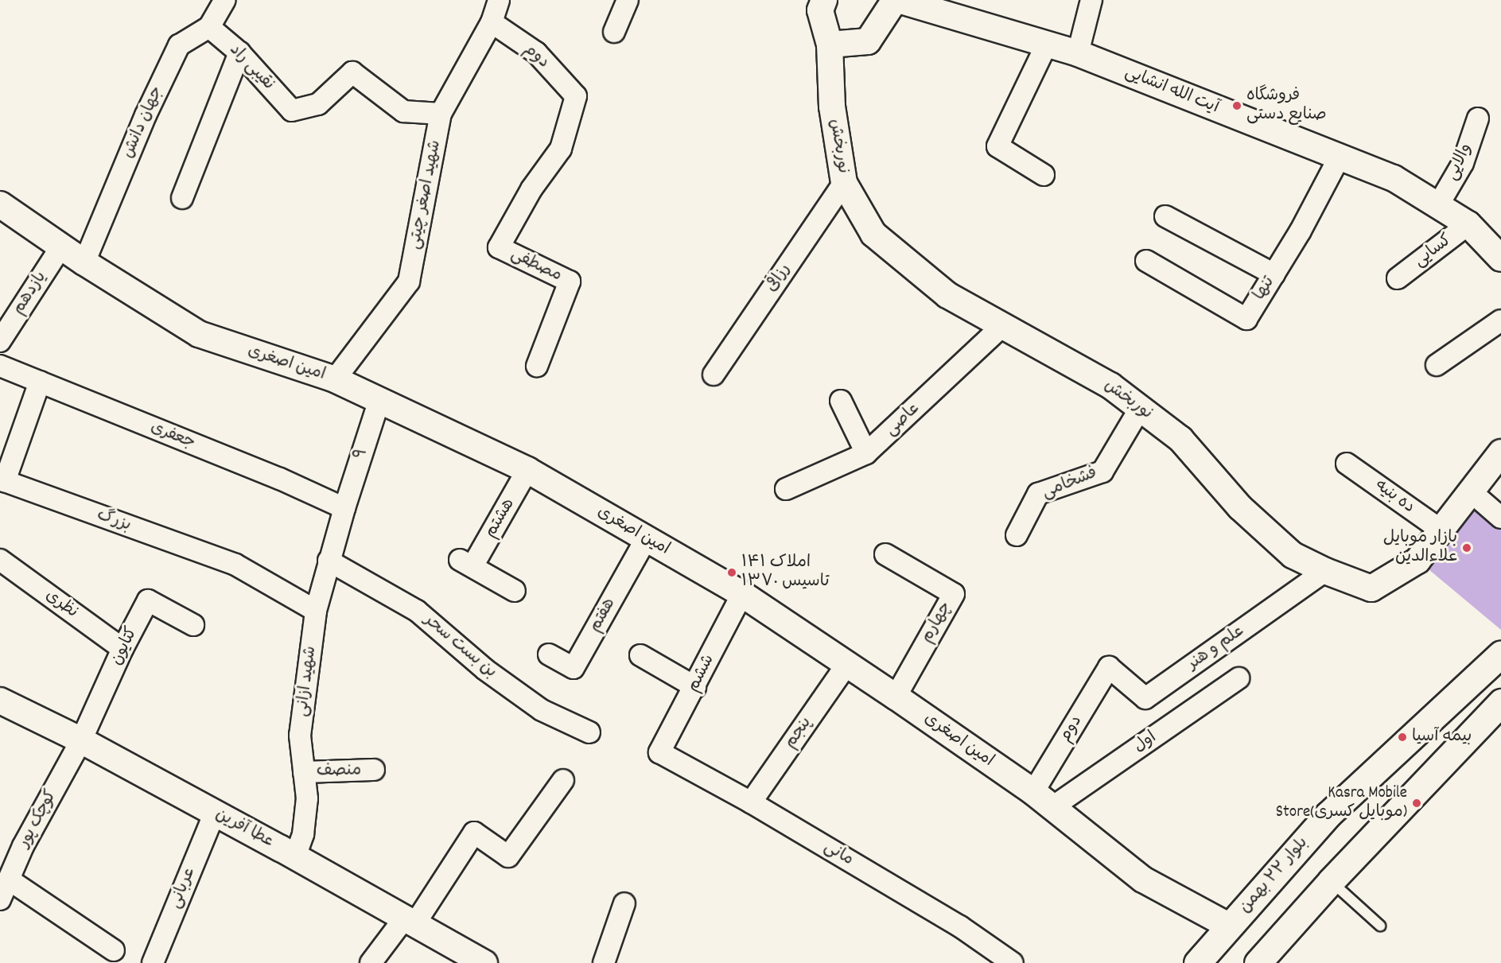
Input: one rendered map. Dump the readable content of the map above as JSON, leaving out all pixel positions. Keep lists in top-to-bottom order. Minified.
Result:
{"streets":{"main road":["بلوار ۲۲ بهمن"],"street":["دوم","نقیبی راد","آیت الله انشایی","جهان دانش","نوربخش","والایی","شهید اصغر چیتی","کسایی","مصطفی","رزاقی","تنها","یازدهم","امین اصغری","عاصی","جعفری","۹","فشخامی","ده بنیه","هشتم","بزرگ","نظری","هفتم","چهارم","کتایون","بن بست سحر","علم و هنر","ششم","شهید ازانی","پنجم","اول","منصف","کوچک پور","عطا آفرین","مانی","عربانی"]},"crossings":[["دوم","شهید اصغر چیتی"],["دوم","مصطفی"],["دوم","امین اصغری"],["دوم","علم و هنر"],["نقیبی راد","جهان دانش"],["نقیبی راد","شهید اصغر چیتی"],["آیت الله انشایی","والایی"],["آیت الله انشایی","کسایی"],["آیت الله انشایی","تنها"],["جهان دانش","امین اصغری"],["نوربخش","رزاقی"],["نوربخش","عاصی"],["نوربخش","فشخامی"],["نوربخش","ده بنیه"],["نوربخش","علم و هنر"],["شهید اصغر چیتی","امین اصغری"],["یازدهم","امین اصغری"],["امین اصغری","۹"],["امین اصغری","هشتم"],["امین اصغری","هفتم"],["امین اصغری","چهارم"],["امین اصغری","ششم"],["امین اصغری","پنجم"],["امین اصغری","اول"],["امین اصغری","بلوار ۲۲ بهمن"],["جعفری","۹"],["جعفری","بزرگ"],["جعفری","شهید ازانی"],["۹","شهید ازانی"],["بزرگ","شهید ازانی"],["نظری","کتایون"],["کتایون","کوچک پور"],["کتایون","عطا آفرین"],["بن بست سحر","شهید ازانی"],["ششم","مانی"],["شهید ازانی","منصف"],["شهید ازانی","عطا آفرین"],["پنجم","مانی"],["کوچک پور","عطا آفرین"],["عطا آفرین","عربانی"]],"places":["فروشگاه صنایع دستی","بازار موبایل علاءالدین","املاک ۱۴۱ تاسیس ۱۳۷۰","بیمه آسیا","Kasra Mobile Store(موبایل کسری)"]}
